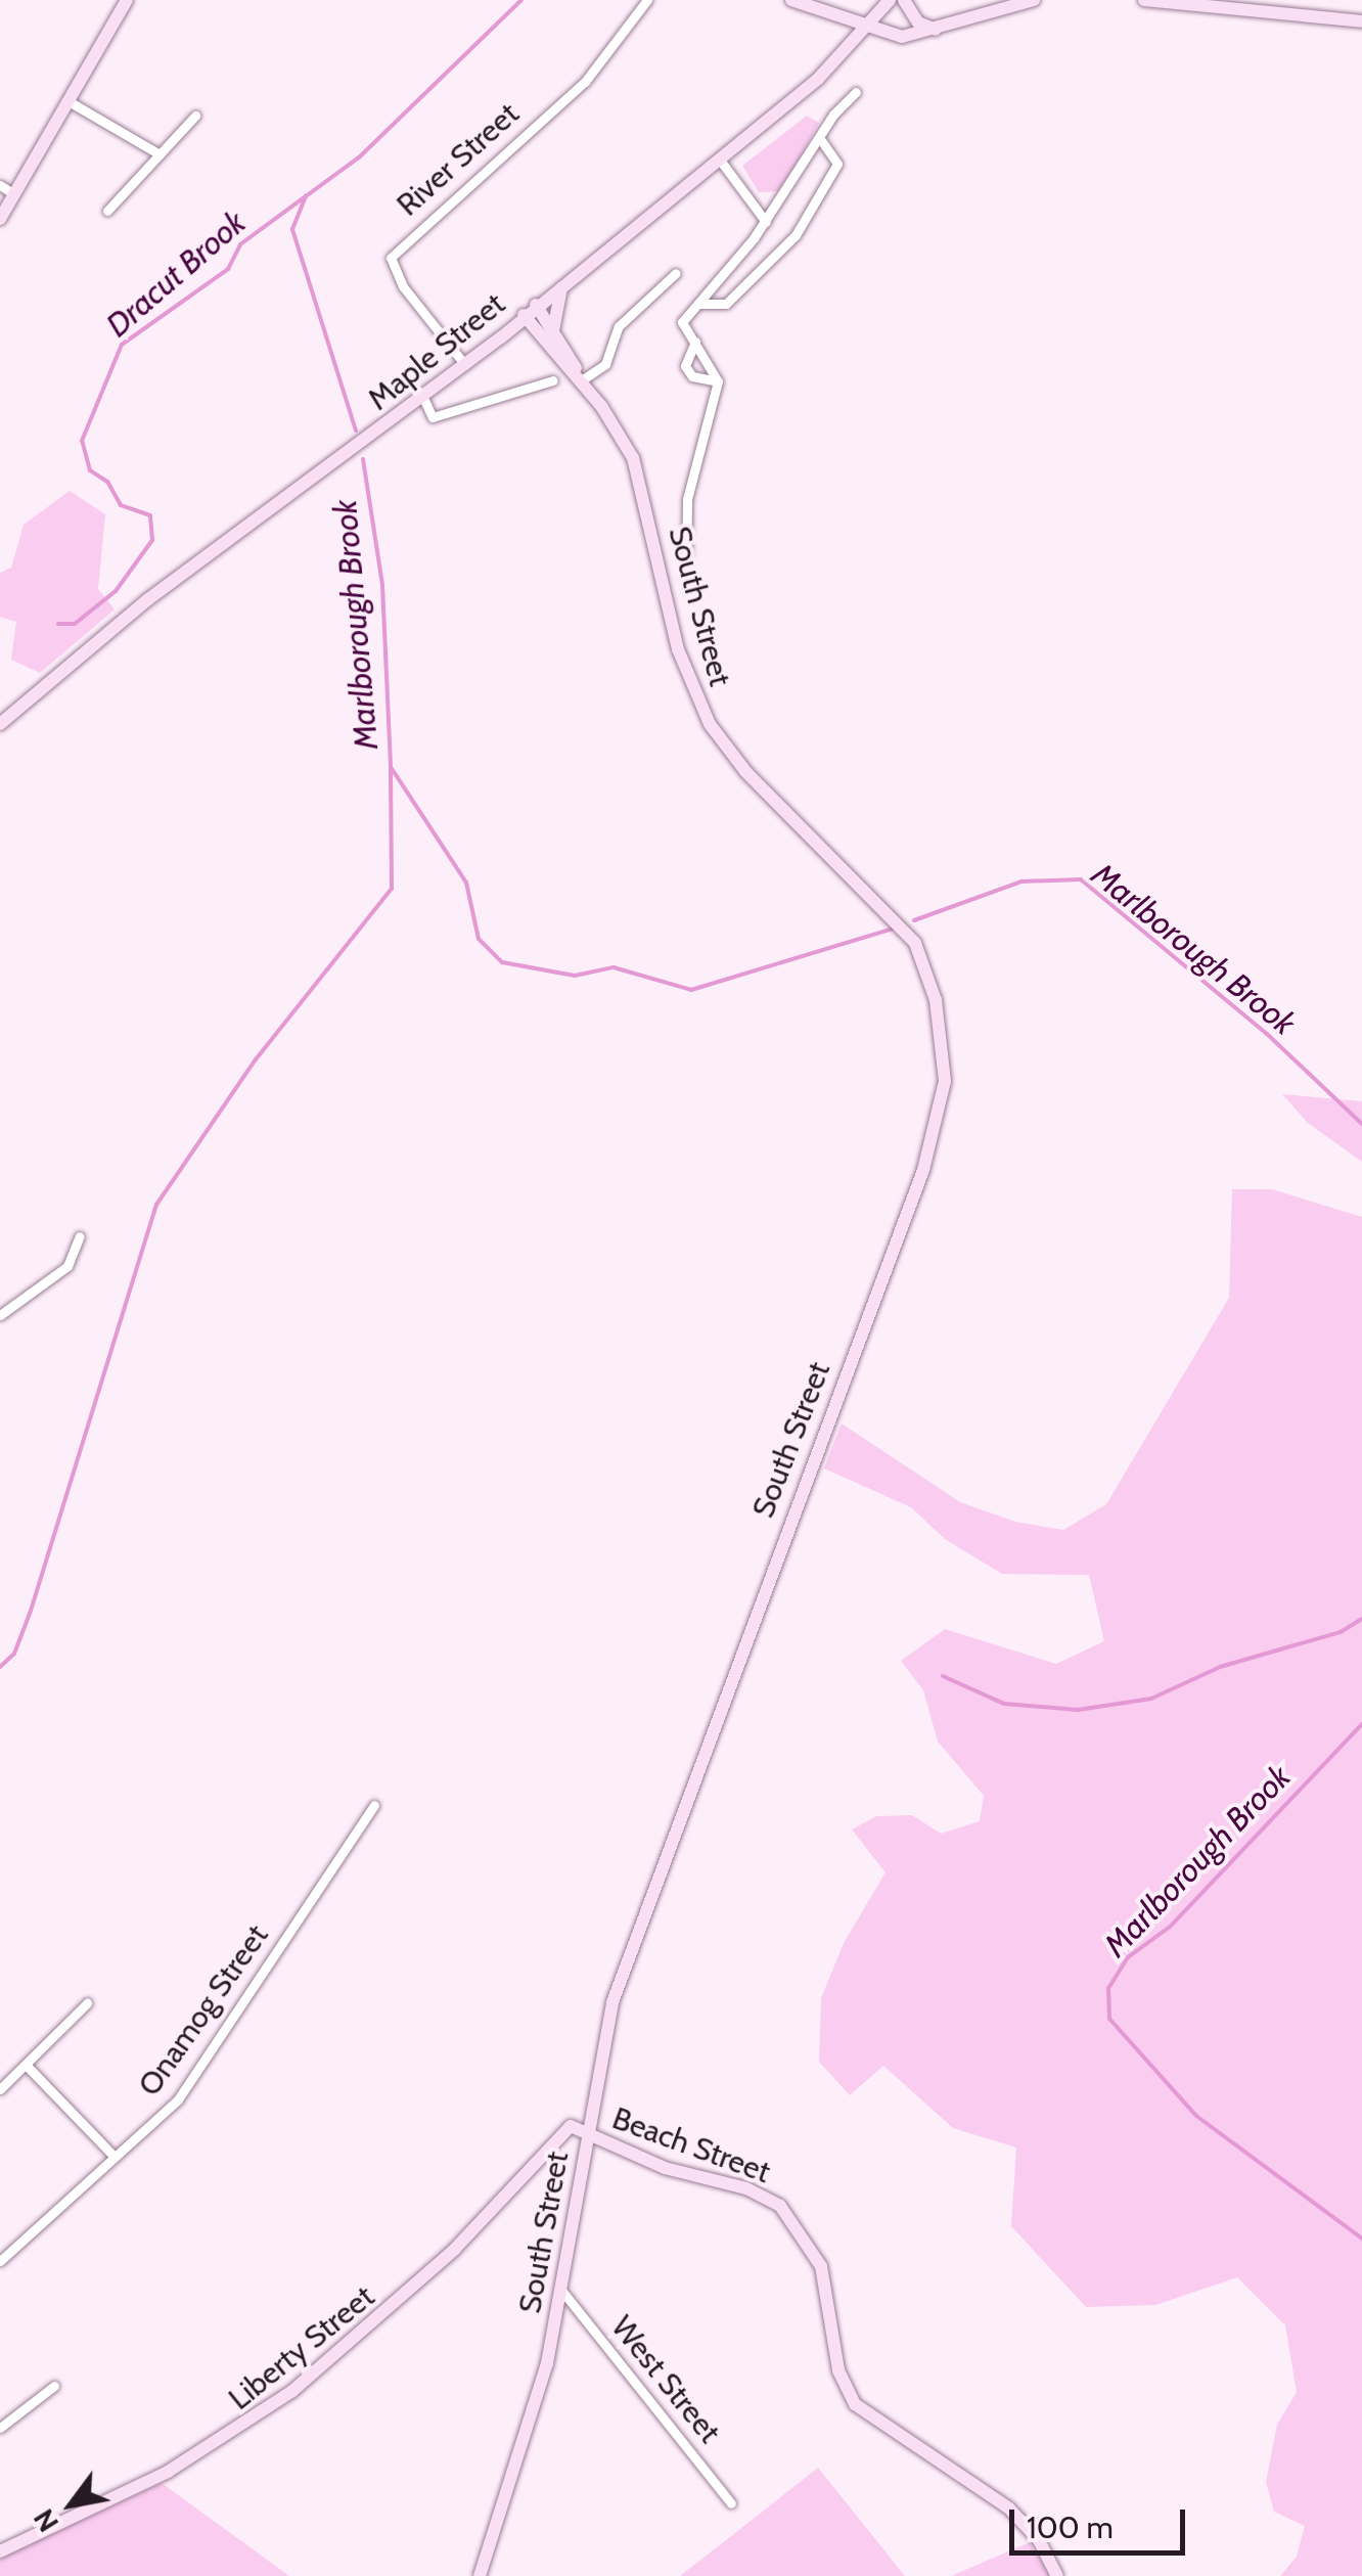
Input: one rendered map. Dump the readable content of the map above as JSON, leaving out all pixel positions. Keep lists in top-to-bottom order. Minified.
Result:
{"streets":{"main road":["Maple Street","South Street","Beach Street","Liberty Street"],"street":["River Street","Onamog Street","West Street"]},"crossings":[["River Street","Maple Street"],["Maple Street","South Street"],["South Street","Beach Street"],["South Street","Liberty Street"],["South Street","West Street"],["Beach Street","Liberty Street"]],"water":["Dracut Brook","Marlborough Brook"],"scale_bar":"100 m","north":"bottom left"}
